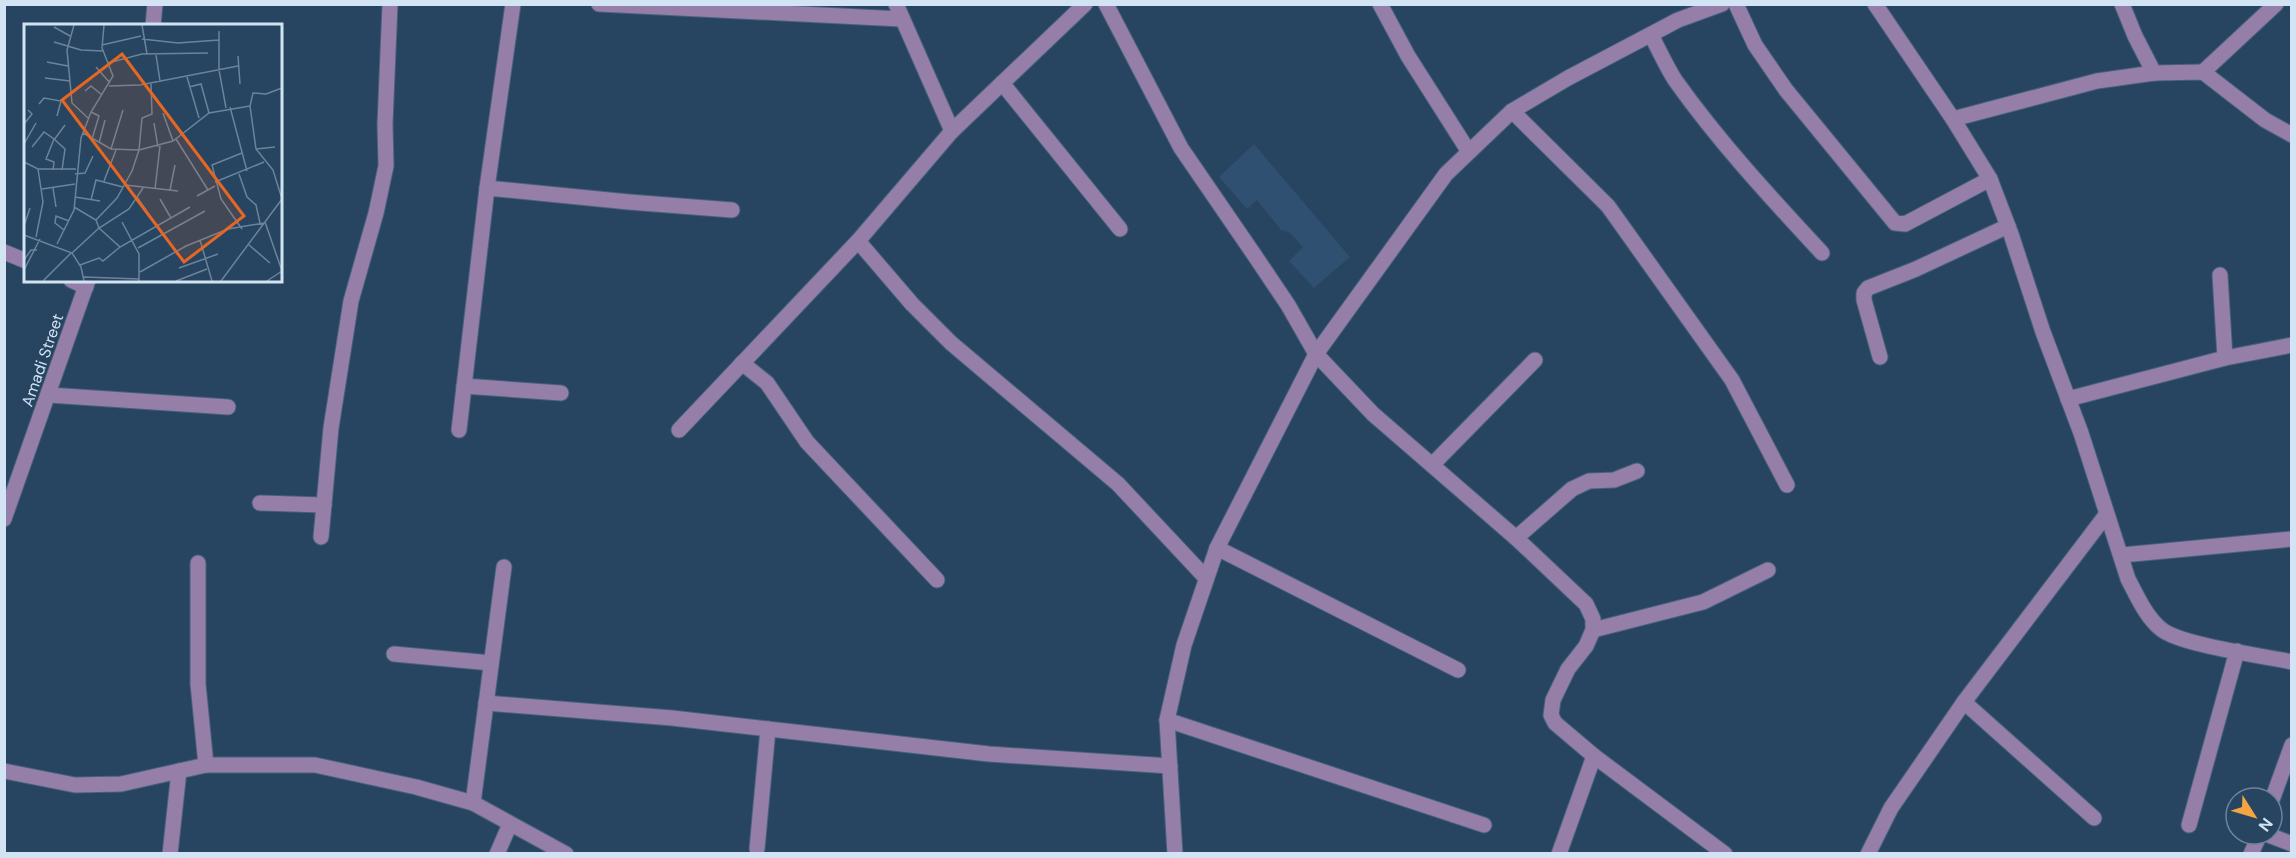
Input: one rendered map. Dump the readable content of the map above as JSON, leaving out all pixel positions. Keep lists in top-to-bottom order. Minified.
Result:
{"streets":{"street":["Amadi Street"]},"north":"bottom right"}
